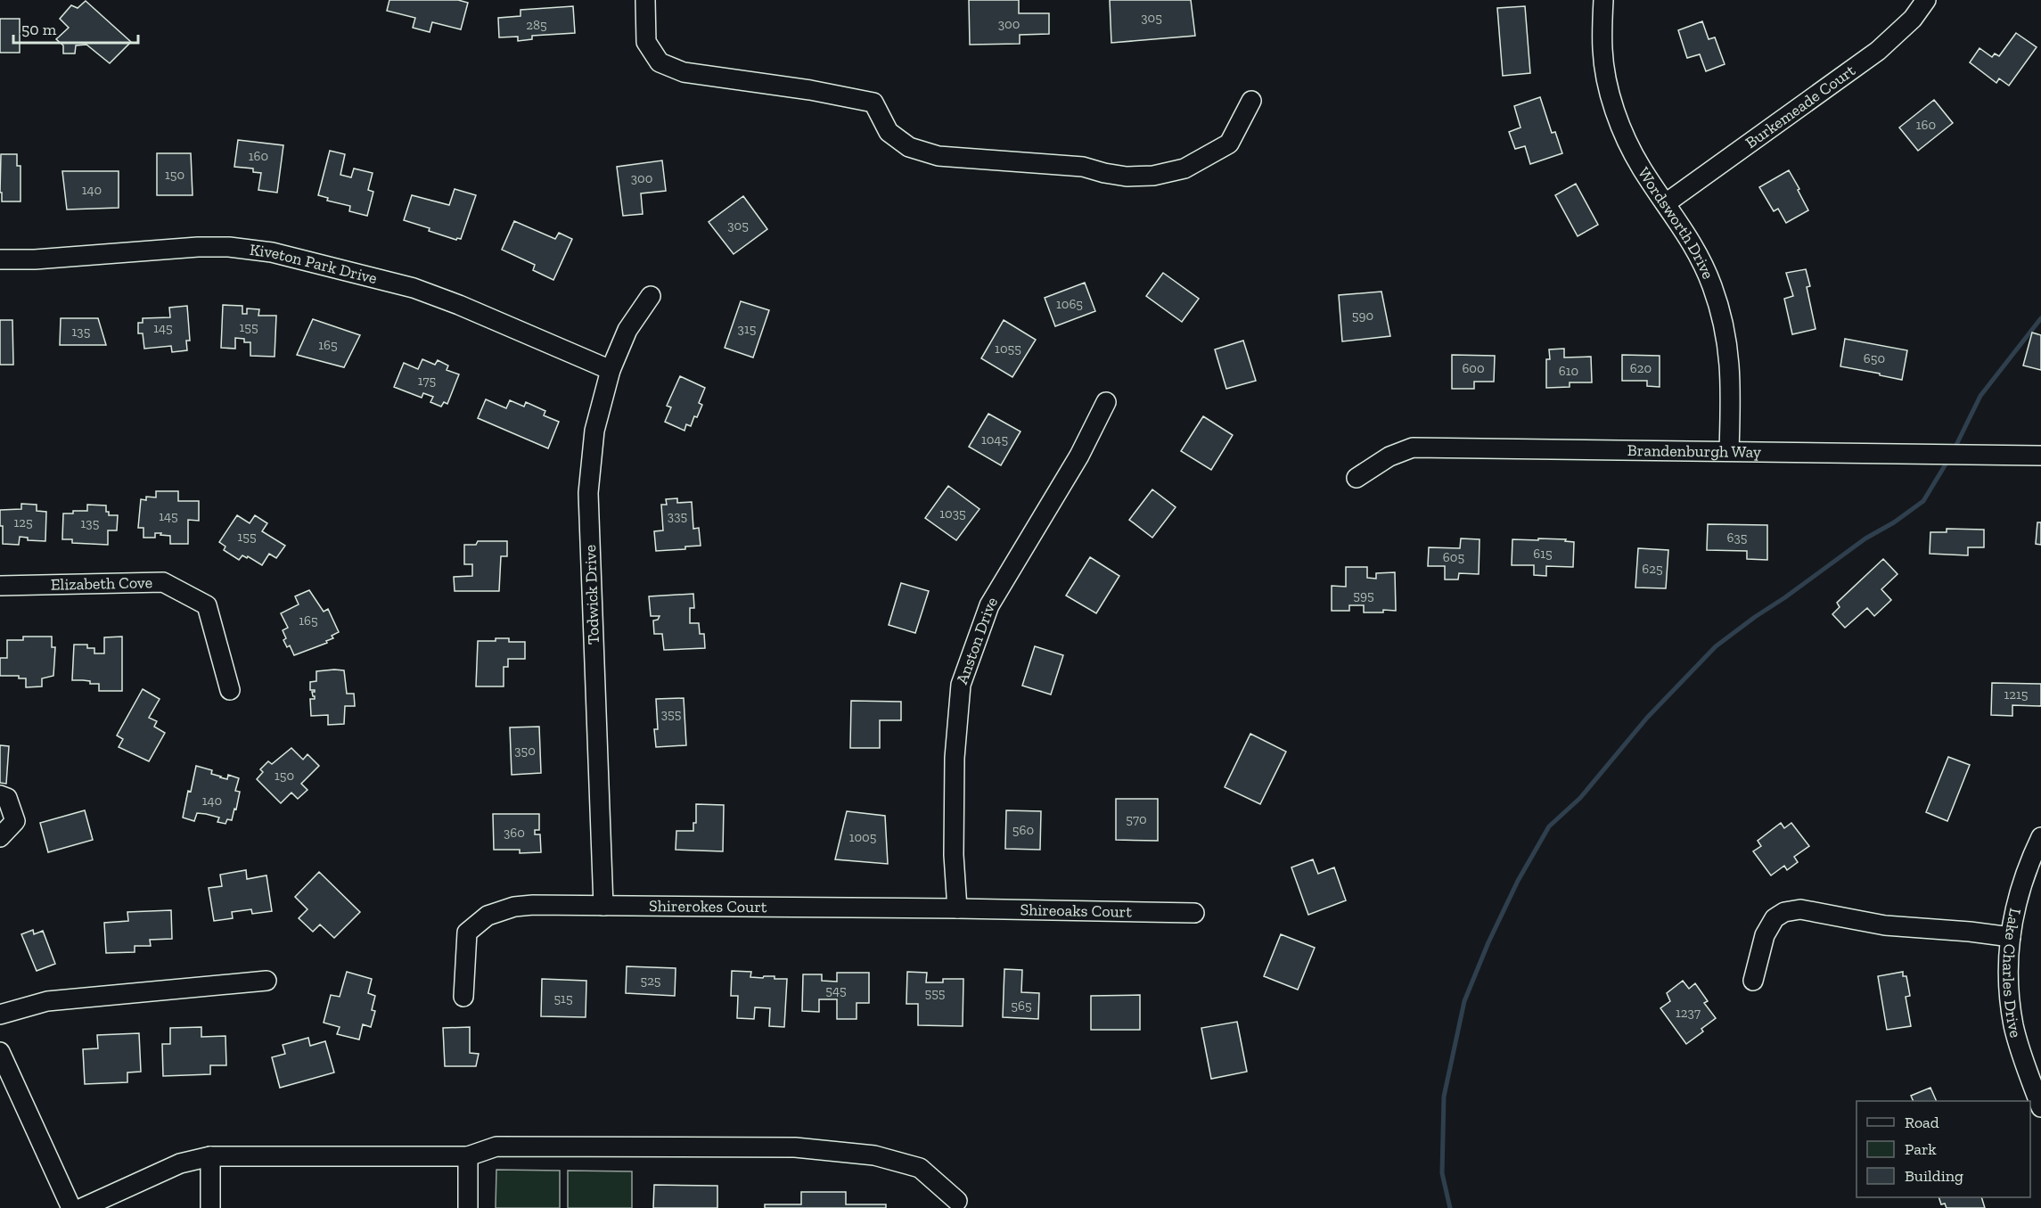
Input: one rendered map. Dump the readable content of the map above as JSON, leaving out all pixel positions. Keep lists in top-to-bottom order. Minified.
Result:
{"streets":{"street":["Burkemeade Court","Wordsworth Drive","Kiveton Park Drive","Brandenburgh Way","Elizabeth Cove","Todwick Drive","Anston Drive","Shirerokes Court","Shireoaks Court","Lake Charles Drive"]},"crossings":[["Burkemeade Court","Wordsworth Drive"],["Wordsworth Drive","Brandenburgh Way"],["Kiveton Park Drive","Todwick Drive"],["Todwick Drive","Shirerokes Court"],["Anston Drive","Shirerokes Court"],["Anston Drive","Shireoaks Court"],["Shirerokes Court","Shireoaks Court"]],"house_numbers":["305","300","285","160","160","150","300","140","305","1065","590","155","145","315","135","165","1055","650","600","620","610","175","1045","1035","145","335","125","135","155","635","615","605","625","595","165","1215","355","350","150","140","570","560","360","1005","525","545","555","515","565","1237"],"legend":["Road","Park","Building"],"scale_bar":"50 m"}
